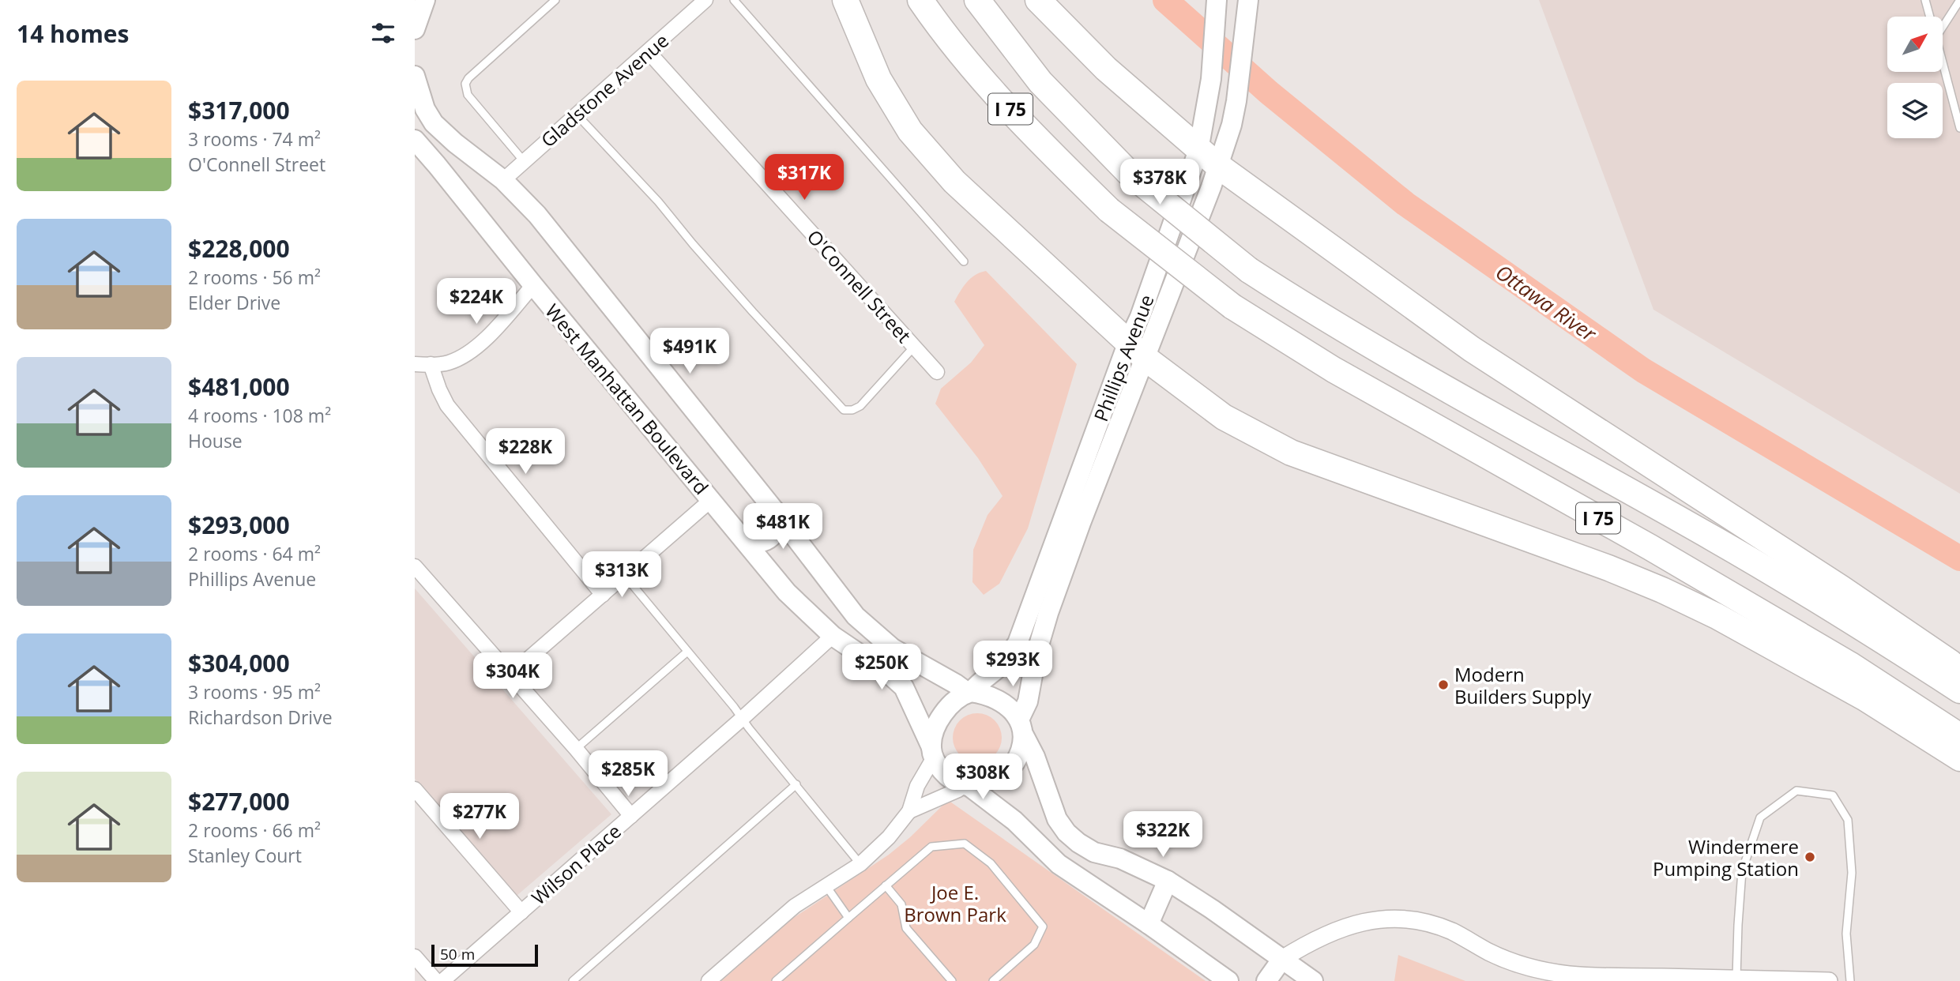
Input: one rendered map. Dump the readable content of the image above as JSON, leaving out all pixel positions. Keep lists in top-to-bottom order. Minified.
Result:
{"streets":{"highway":["I 75"],"main road":["Phillips Avenue","West Manhattan Boulevard"],"street":["Gladstone Avenue","O'Connell Street","Wilson Place"]},"crossings":[["Gladstone Avenue","O'Connell Street"],["Phillips Avenue","West Manhattan Boulevard"],["West Manhattan Boulevard","Wilson Place"]],"water":["Ottawa River"],"parks":["Joe E. Brown Park"],"places":["Modern Builders Supply","Windermere Pumping Station"],"scale_bar":"50 m","north":"top right","page":{"heading":"14 homes","list":[{"name":"$317,000","note":"3 rooms · 74 m² · O'Connell Street"},{"name":"$228,000","note":"2 rooms · 56 m² · Elder Drive"},{"name":"$481,000","note":"4 rooms · 108 m² · House"},{"name":"$293,000","note":"2 rooms · 64 m² · Phillips Avenue"},{"name":"$304,000","note":"3 rooms · 95 m² · Richardson Drive"},{"name":"$277,000","note":"2 rooms · 66 m² · Stanley Court"}],"price":["$317K","$378K","$224K","$491K","$228K","$481K","$313K","$293K","$250K","$304K","$285K","$308K","$277K","$322K"],"scale":"50 m"}}
